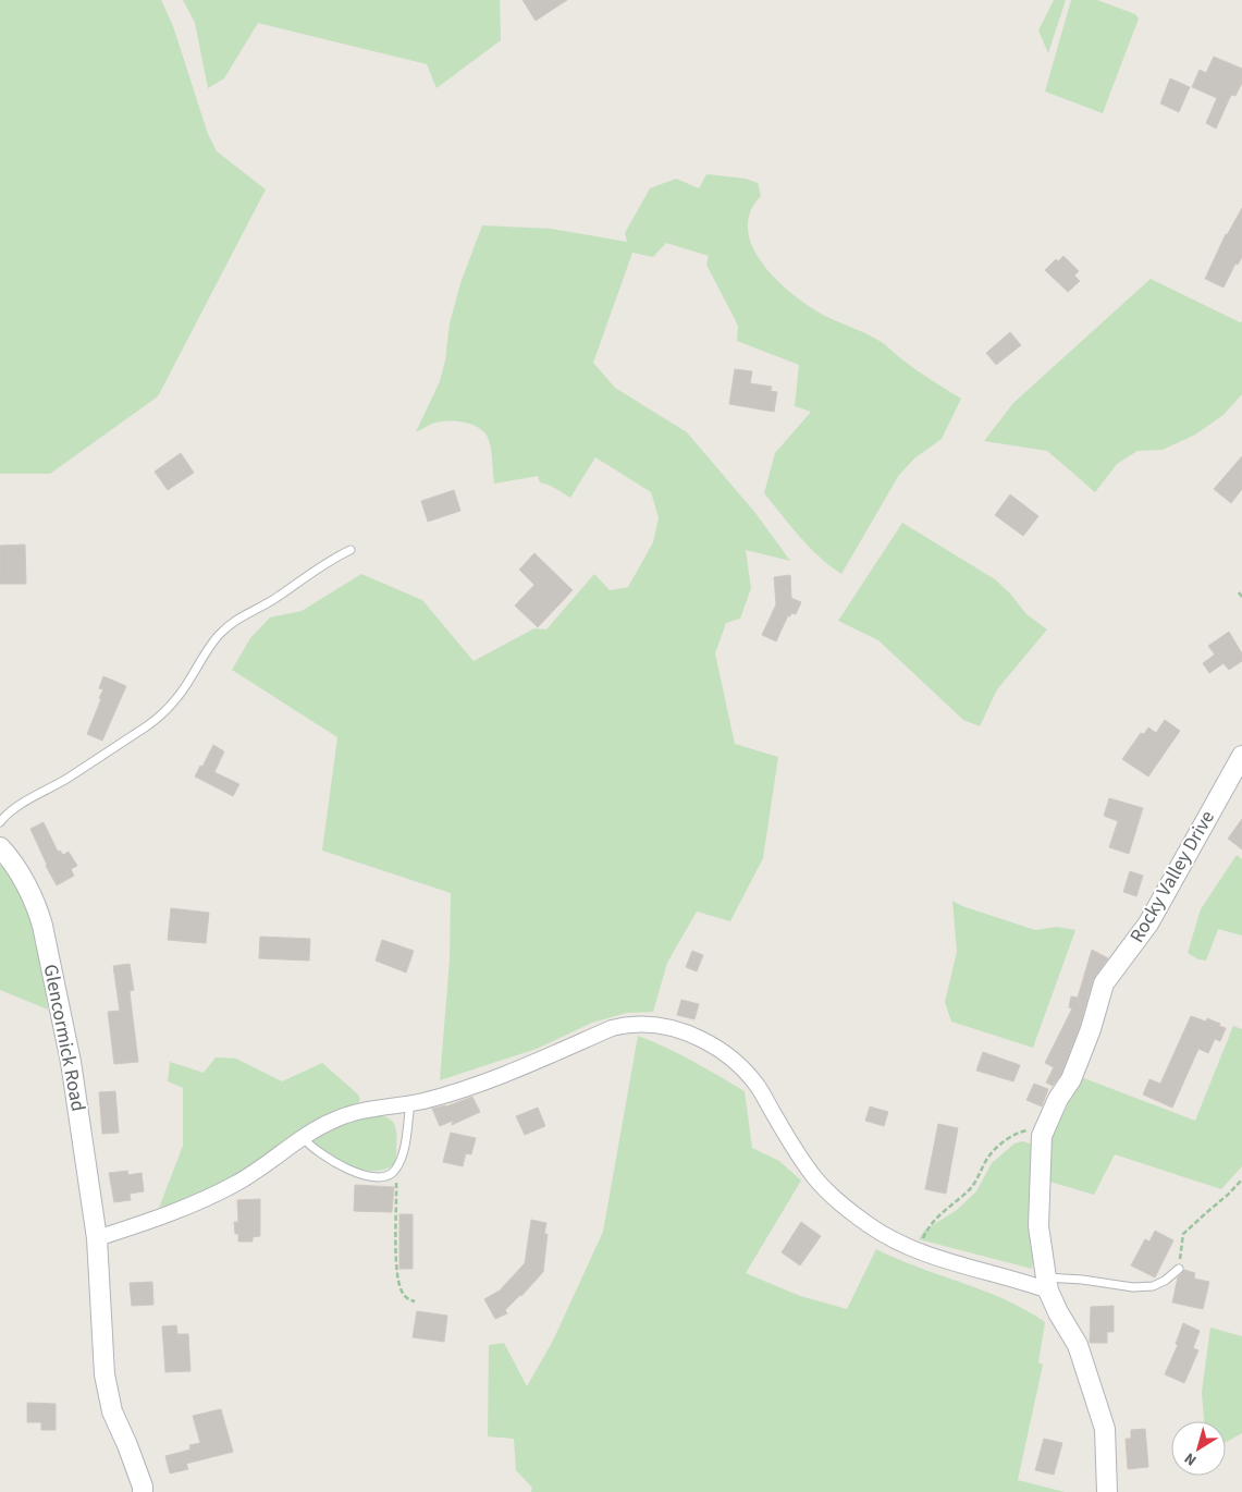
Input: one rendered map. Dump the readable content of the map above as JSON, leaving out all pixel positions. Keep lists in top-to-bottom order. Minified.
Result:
{"streets":{"street":["Rocky Valley Drive","Glencormick Road"]},"north":"bottom left"}
